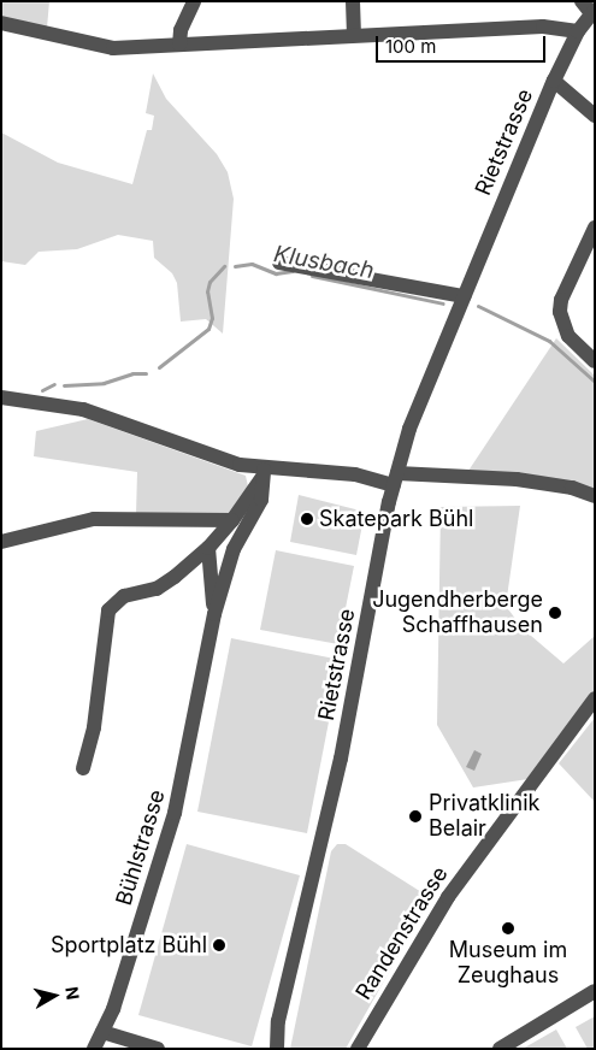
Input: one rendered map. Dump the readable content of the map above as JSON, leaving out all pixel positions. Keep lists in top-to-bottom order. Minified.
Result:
{"streets":{"street":["Rietstrasse","Bühlstrasse","Randenstrasse"]},"water":["Klusbach"],"places":["Skatepark Bühl","Jugendherberge Schaffhausen","Privatklinik Belair","Museum im Zeughaus","Sportplatz Bühl"],"scale_bar":"100 m","north":"right"}
